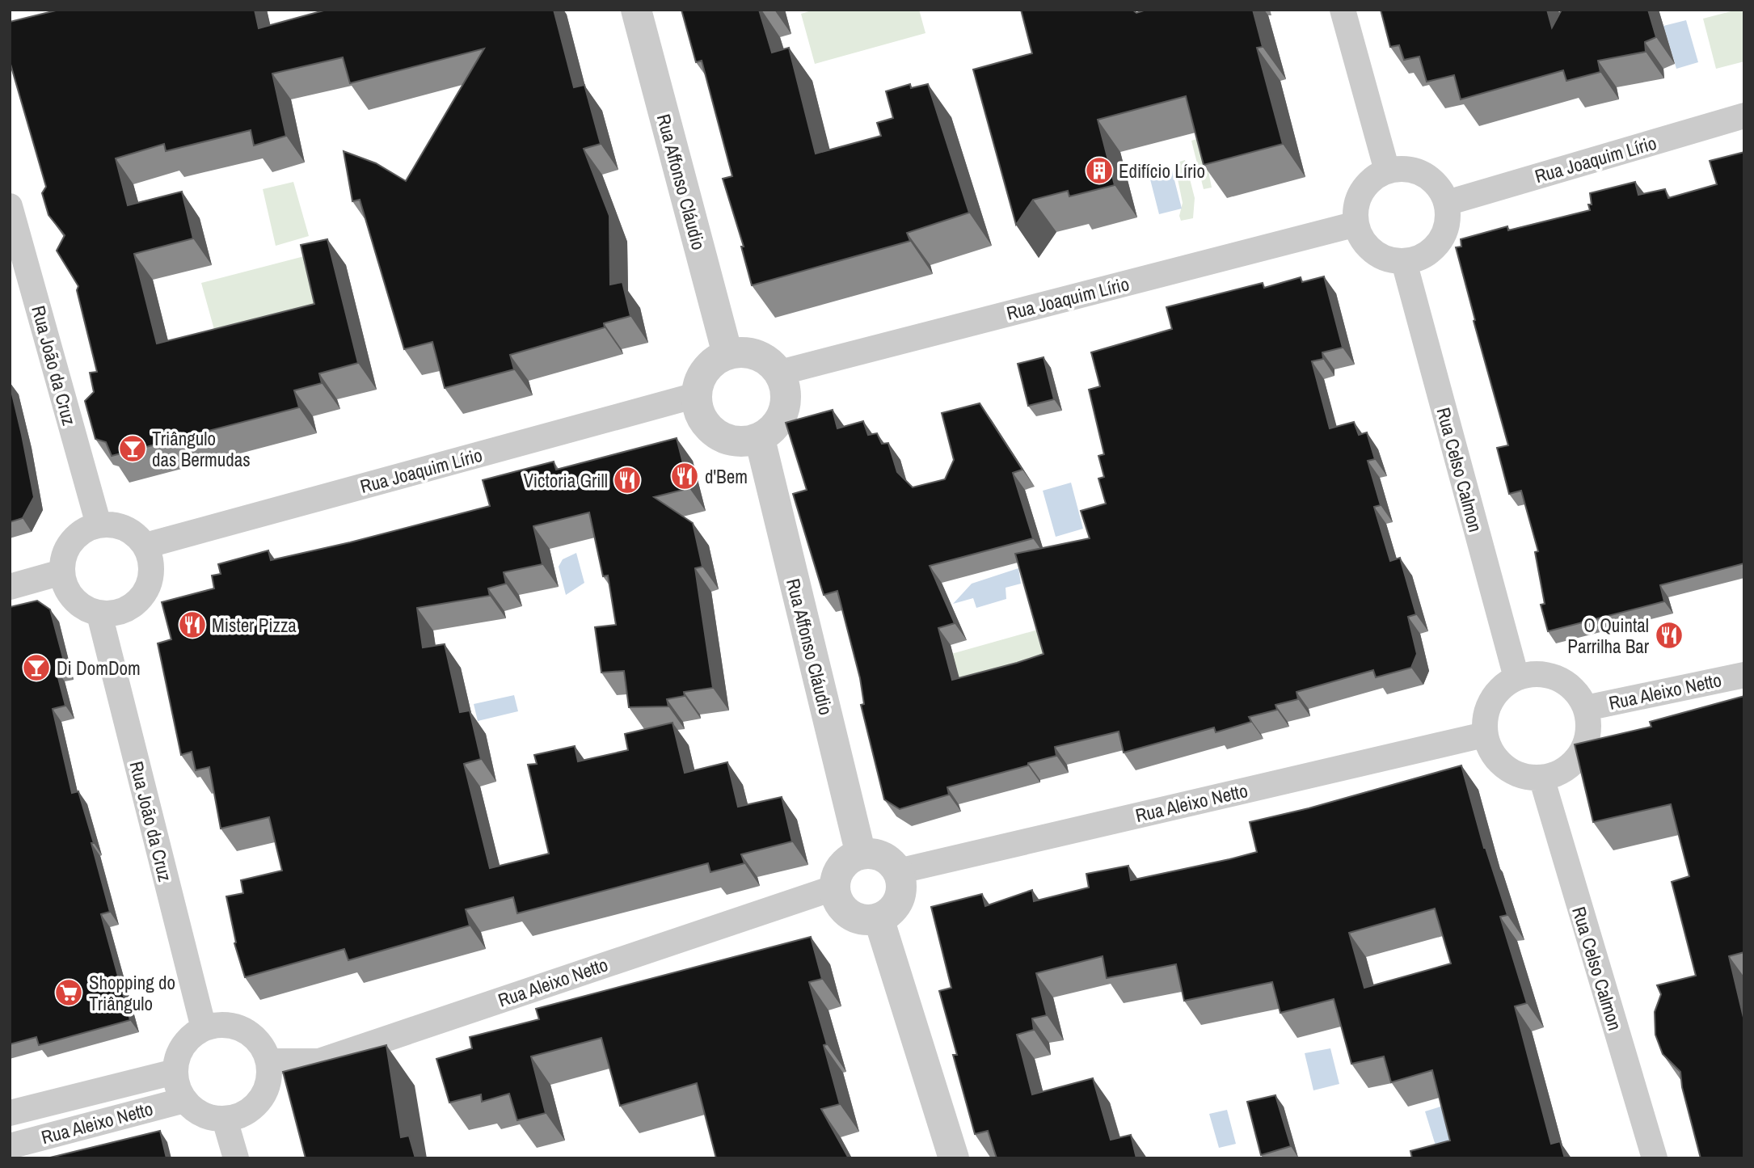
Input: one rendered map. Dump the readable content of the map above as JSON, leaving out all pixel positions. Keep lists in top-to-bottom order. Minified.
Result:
{"streets":{"street":["Rua Joaquim Lírio","Rua Affonso Cláudio","Rua João da Cruz","Rua Celso Calmon","Rua Aleixo Netto"]},"crossings":[["Rua Joaquim Lírio","Rua Affonso Cláudio"],["Rua Joaquim Lírio","Rua João da Cruz"],["Rua Joaquim Lírio","Rua Celso Calmon"],["Rua Affonso Cláudio","Rua Aleixo Netto"],["Rua João da Cruz","Rua Aleixo Netto"],["Rua Celso Calmon","Rua Aleixo Netto"]],"places":{"building":["Edifício Lírio"],"bar":["Triângulo das Bermudas","Di DomDom"],"restaurant":["d'Bem","Victoria Grill","Mister Pizza","O Quintal Parrilha Bar"],"supermarket":["Shopping do Triângulo"]}}
